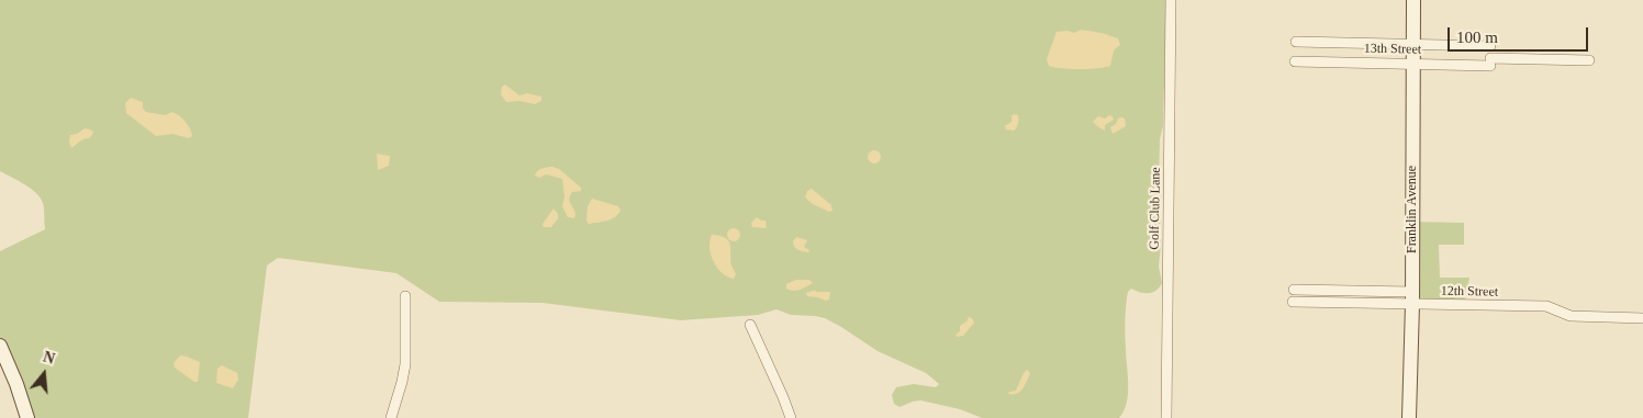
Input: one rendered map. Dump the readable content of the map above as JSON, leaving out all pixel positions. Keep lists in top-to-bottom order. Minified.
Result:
{"streets":{"main road":["Franklin Avenue"],"street":["13th Street","Golf Club Lane","12th Street"]},"crossings":[["13th Street","Franklin Avenue"],["Franklin Avenue","12th Street"]],"scale_bar":"100 m","north":"top"}
